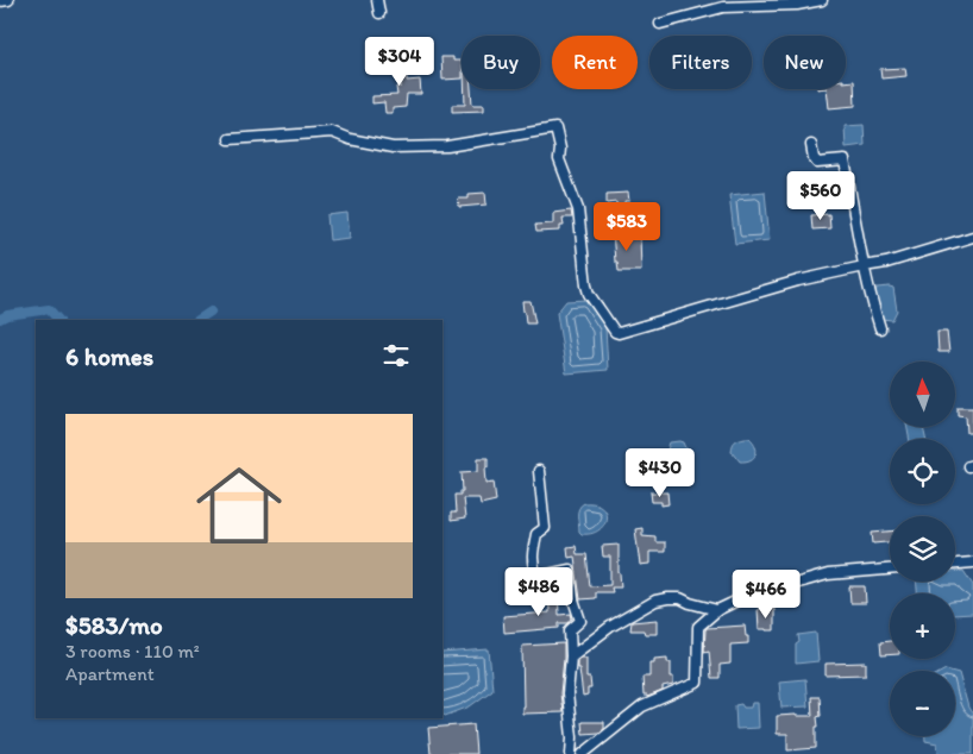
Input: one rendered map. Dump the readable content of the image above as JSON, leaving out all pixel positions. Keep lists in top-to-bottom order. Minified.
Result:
{"north":"top","page":{"chip":["Buy","Rent","Filters","New"],"price":["$304","$560","$583","$430","$486","$466"],"heading":"6 homes","map_buttons":["+","−"],"list":[{"name":"$583/mo","note":"3 rooms · 110 m² · Apartment"}]}}
